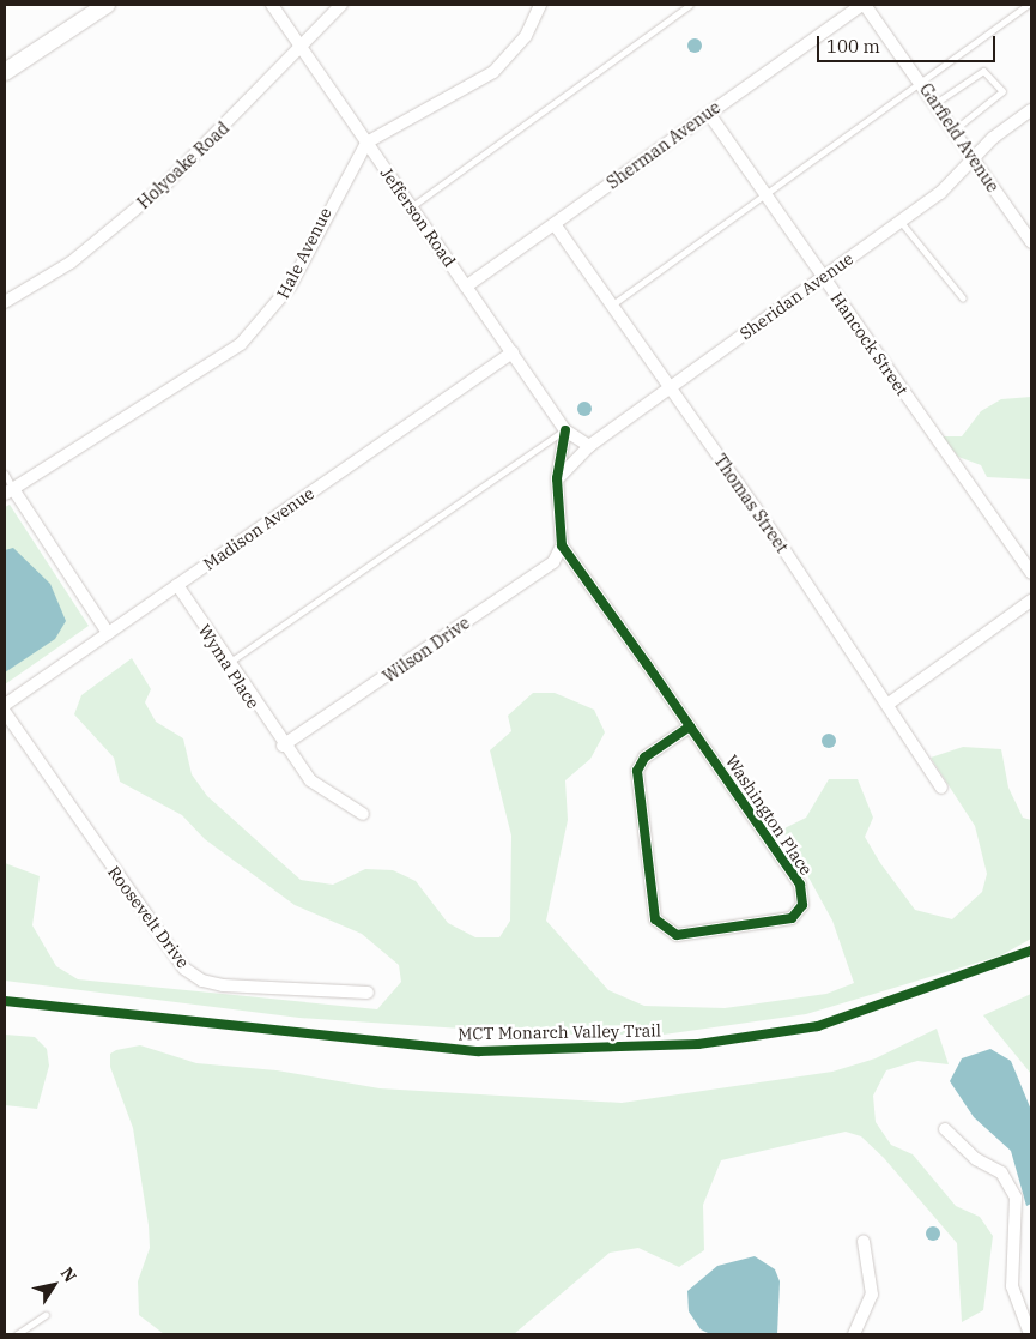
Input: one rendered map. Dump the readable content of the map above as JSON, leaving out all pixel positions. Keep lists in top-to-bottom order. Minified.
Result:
{"streets":{"street":["Garfield Avenue","Sherman Avenue","Holyoake Road","Jefferson Road","Hale Avenue","Sheridan Avenue","Hancock Street","Thomas Street","Madison Avenue","Wilson Drive","Wyma Place","Washington Place","Roosevelt Drive"],"cycle path":["MCT Monarch Valley Trail"]},"crossings":[["Garfield Avenue","Sherman Avenue"],["Garfield Avenue","Sheridan Avenue"],["Sherman Avenue","Jefferson Road"],["Sherman Avenue","Hancock Street"],["Sherman Avenue","Thomas Street"],["Holyoake Road","Jefferson Road"],["Jefferson Road","Hale Avenue"],["Jefferson Road","Sheridan Avenue"],["Jefferson Road","Madison Avenue"],["Sheridan Avenue","Hancock Street"],["Sheridan Avenue","Thomas Street"],["Madison Avenue","Wyma Place"],["Wilson Drive","Wyma Place"],["Wilson Drive","Washington Place"]],"scale_bar":"100 m","north":"top right"}
